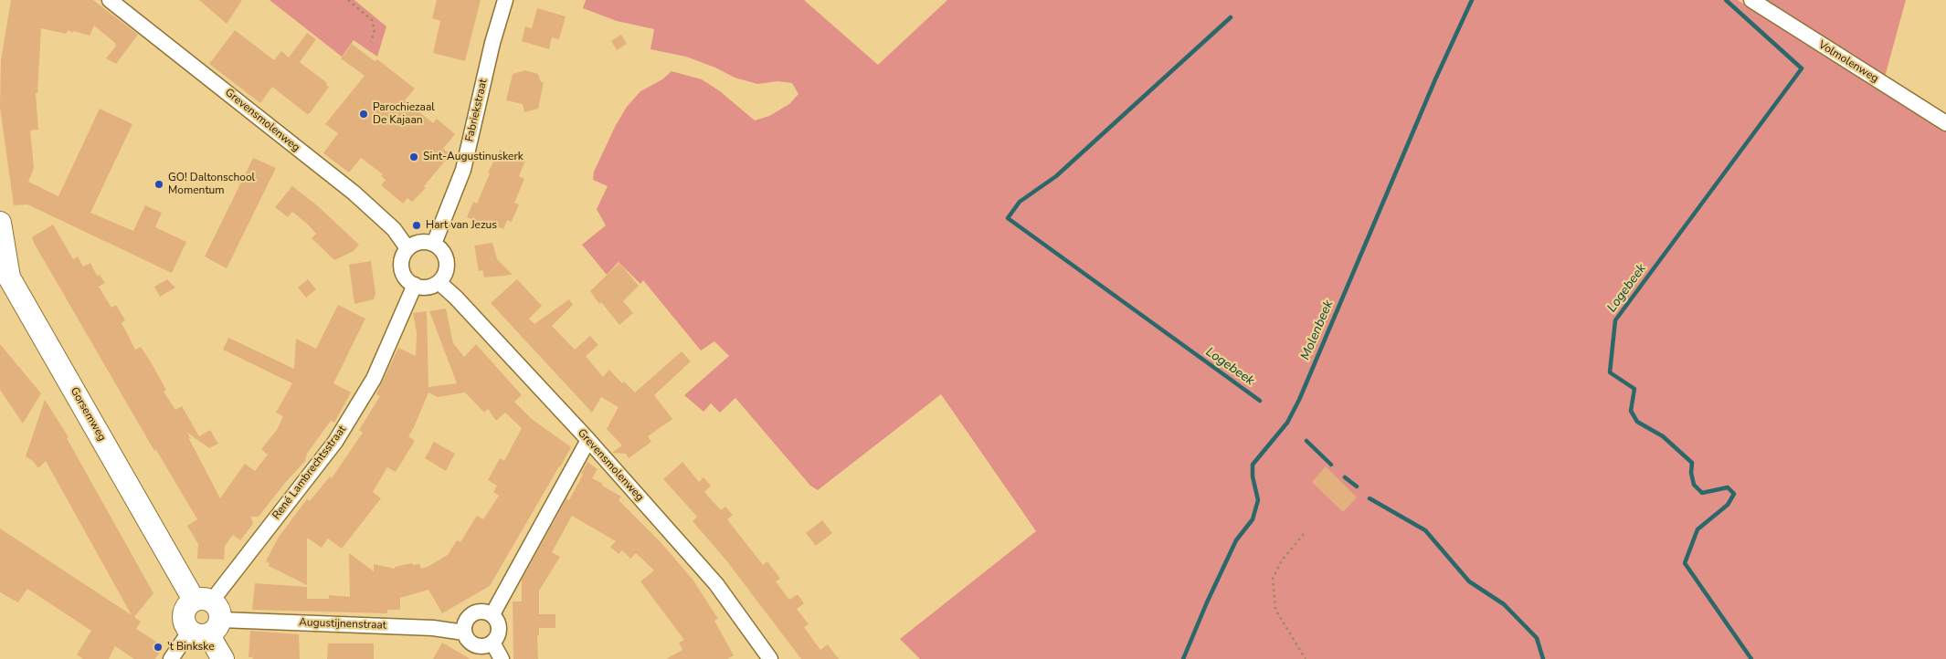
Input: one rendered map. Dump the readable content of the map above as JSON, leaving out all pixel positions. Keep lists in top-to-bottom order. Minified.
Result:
{"streets":{"street":["Volmolenweg","Fabriekstraat","Grevensmolenweg","Gorsemweg","René Lambrechtsstraat","Augustijnenstraat"]},"crossings":[["Fabriekstraat","Grevensmolenweg"],["Fabriekstraat","René Lambrechtsstraat"],["Grevensmolenweg","René Lambrechtsstraat"],["Gorsemweg","René Lambrechtsstraat"],["Gorsemweg","Augustijnenstraat"],["René Lambrechtsstraat","Augustijnenstraat"]],"water":["Logebeek","Molenbeek"],"places":["Parochiezaal De Kajaan","Sint-Augustinuskerk","GO! Daltonschool Momentum","Hart van Jezus","'t Binkske"]}
